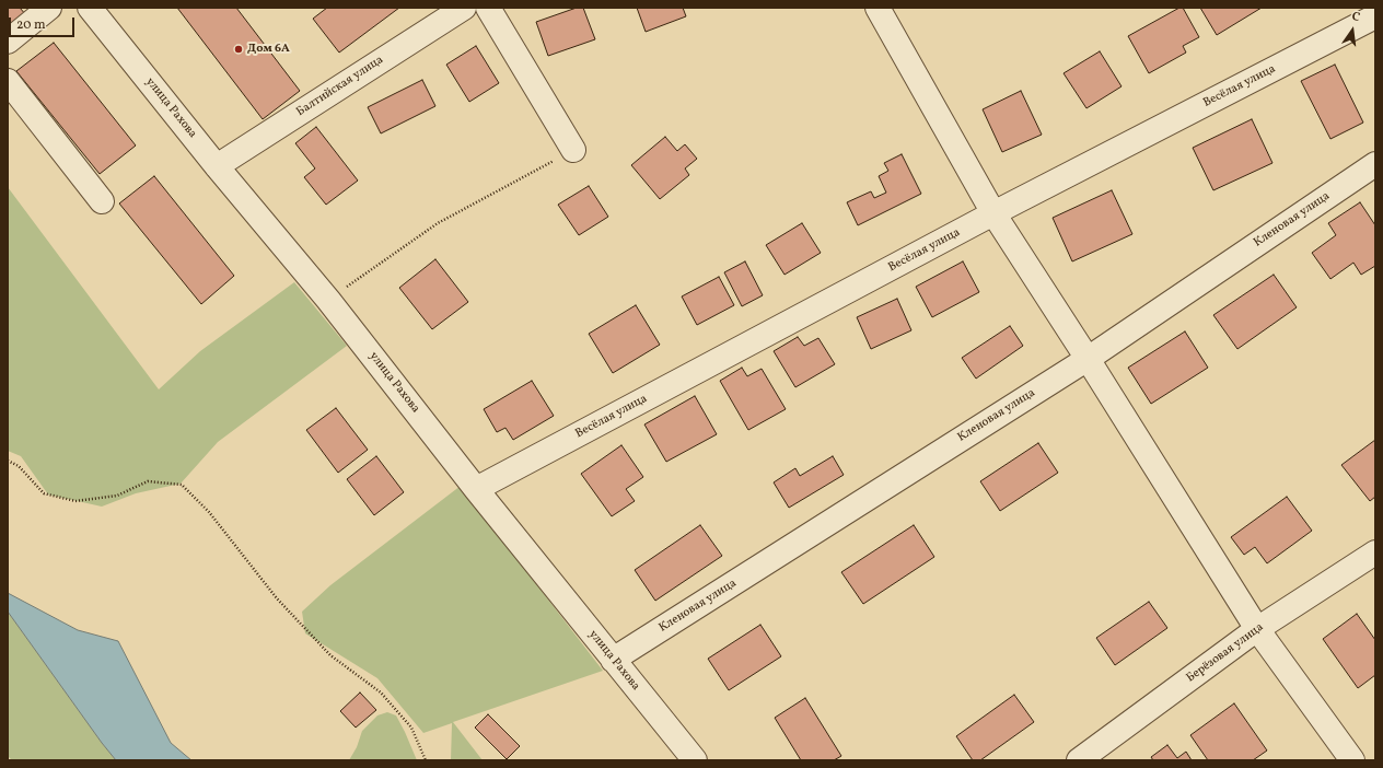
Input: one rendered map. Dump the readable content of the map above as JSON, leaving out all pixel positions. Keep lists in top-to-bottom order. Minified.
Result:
{"streets":{"street":["Балтийская улица","Весёлая улица","улица Рахова","Кленовая улица","Берёзовая улица"]},"crossings":[["Балтийская улица","улица Рахова"],["Весёлая улица","улица Рахова"],["улица Рахова","Кленовая улица"]],"places":["Дом 6А"],"scale_bar":"20 m","north":"top"}
